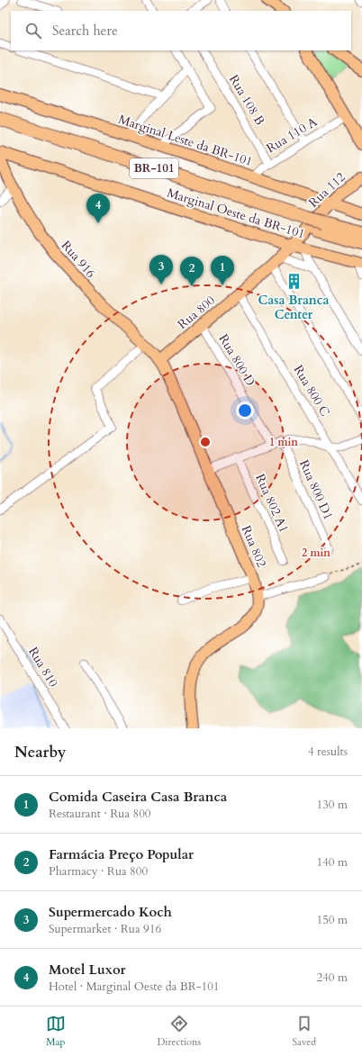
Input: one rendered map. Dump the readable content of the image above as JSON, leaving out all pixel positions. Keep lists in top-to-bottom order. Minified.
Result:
{"streets":{"highway":["BR-101"],"main road":["Marginal Leste da BR-101","Rua 112","Marginal Oeste da BR-101","Rua 916","Rua 800","Rua 802"],"street":["Rua 108 B","Rua 110 A","Rua 800 D","Rua 800 C","Rua 800 D1","Rua 802 A1","Rua 810"]},"crossings":[["Rua 108 B","Rua 110 A"],["Rua 110 A","Marginal Leste da BR-101"],["Marginal Leste da BR-101","Rua 112"],["BR-101","Rua 112"],["BR-101","Rua 800"],["Rua 112","Rua 800"],["Marginal Oeste da BR-101","Rua 800"],["Rua 916","Rua 800"],["Rua 916","Rua 802"],["Rua 800","Rua 800 D"],["Rua 800","Rua 800 C"],["Rua 800","Rua 802"]],"places":{"building":["Casa Branca Center"]},"page":{"search":"Search here","pins":["4","3","1","2"],"heading":["Nearby","4 results"],"list":[{"mark":"1","name":"Comida Caseira Casa Branca","note":"Restaurant · Rua 800","value":"130 m"},{"mark":"2","name":"Farmácia Preço Popular","note":"Pharmacy · Rua 800","value":"140 m"},{"mark":"3","name":"Supermercado Koch","note":"Supermarket · Rua 916","value":"150 m"},{"mark":"4","name":"Motel Luxor","note":"Hotel · Marginal Oeste da BR-101","value":"240 m"}],"nav":["Map","Directions","Saved"]},"rings":["1 min","2 min"]}
